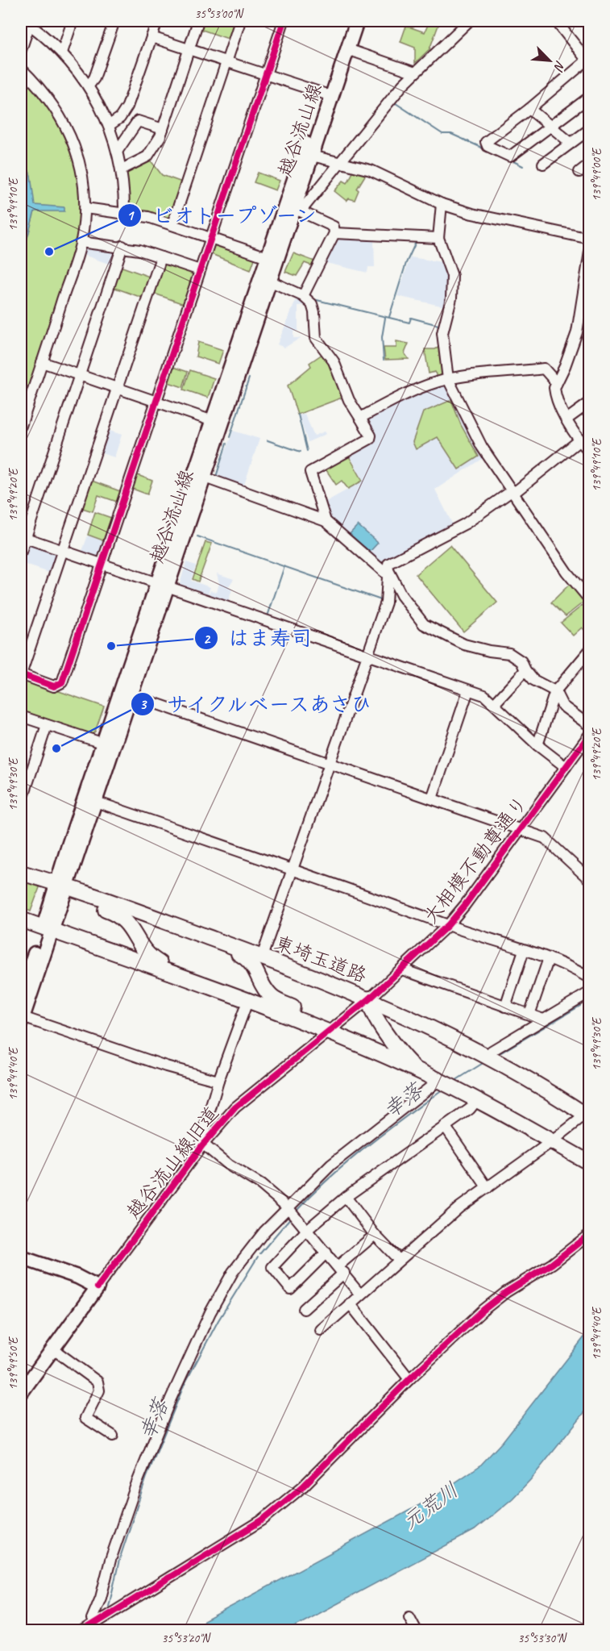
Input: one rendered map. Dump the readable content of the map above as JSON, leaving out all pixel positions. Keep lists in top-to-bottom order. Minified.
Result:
{"streets":{"highway":["東埼玉道路"],"main road":["越谷流山線"],"street":["大相模不動尊通り","越谷流山線旧道"]},"crossings":[["越谷流山線","東埼玉道路"],["大相模不動尊通り","東埼玉道路"],["大相模不動尊通り","越谷流山線旧道"]],"water":["幸落","元荒川"],"places":["ビオトープゾーン","はま寿司","サイクルベースあさひ"],"north":"bottom right","coordinates":["35°53'00\"N","139°49'00\"E","139°49'10\"E","139°49'20\"E","139°49'30\"E","139°49'40\"E","139°49'50\"E","35°53'20\"N","35°53'30\"N"]}
